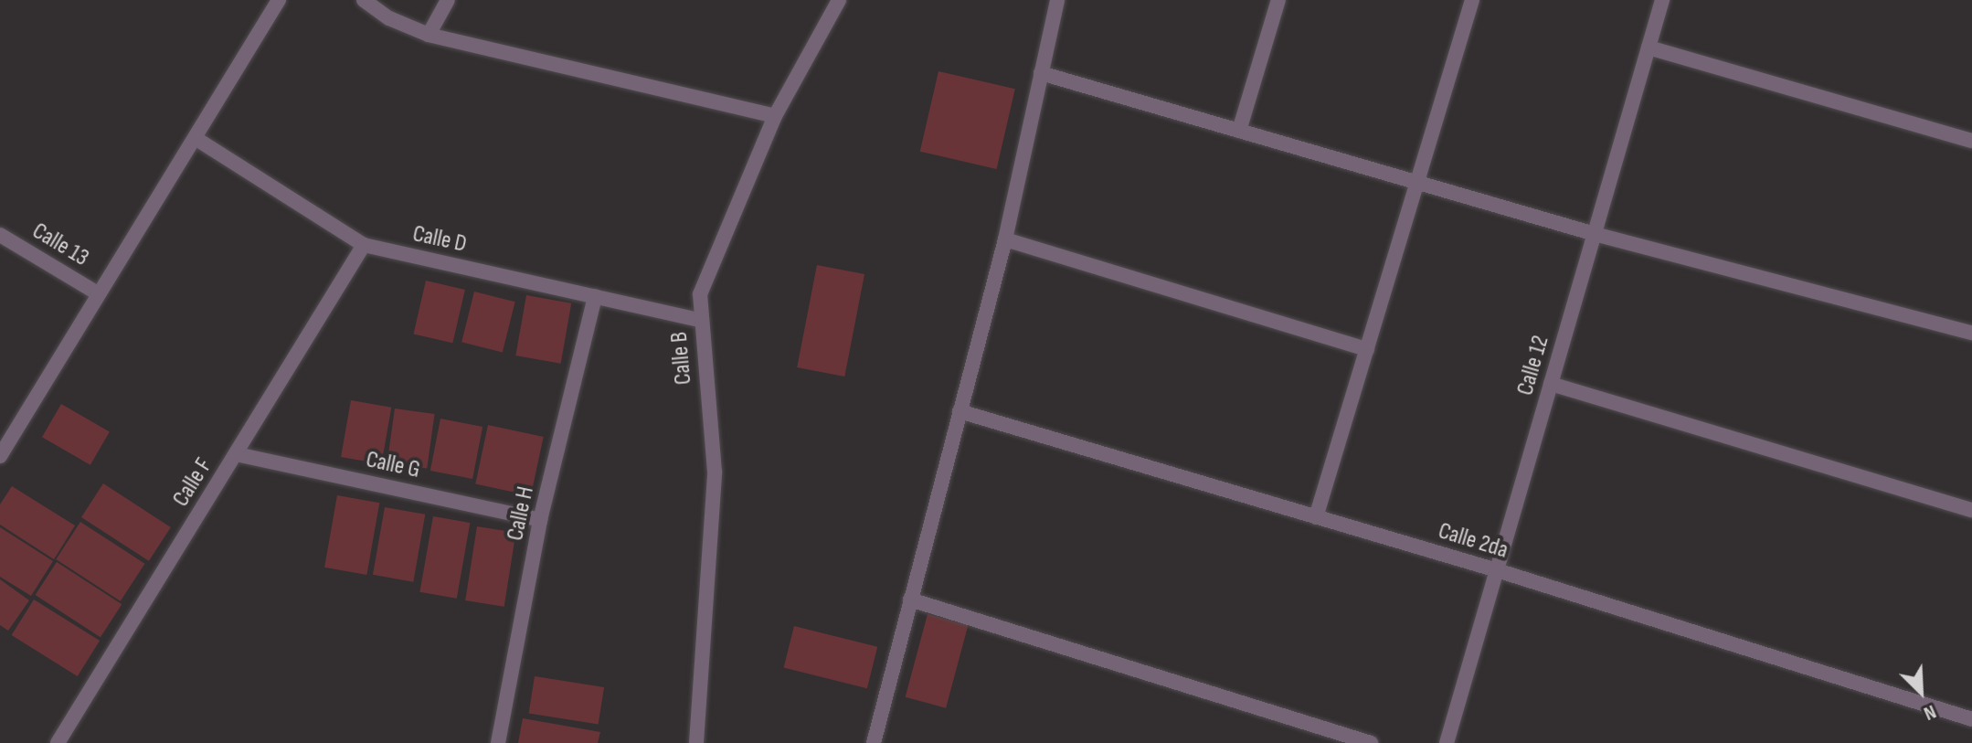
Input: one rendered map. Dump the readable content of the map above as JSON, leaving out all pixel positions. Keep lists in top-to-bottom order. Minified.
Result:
{"streets":{"street":["Calle D","Calle 13","Calle B","Calle 12","Calle G","Calle F","Calle H","Calle 2da"]},"crossings":[["Calle D","Calle B"],["Calle D","Calle F"],["Calle D","Calle H"],["Calle 12","Calle 2da"],["Calle G","Calle F"],["Calle G","Calle H"]],"north":"bottom right"}
